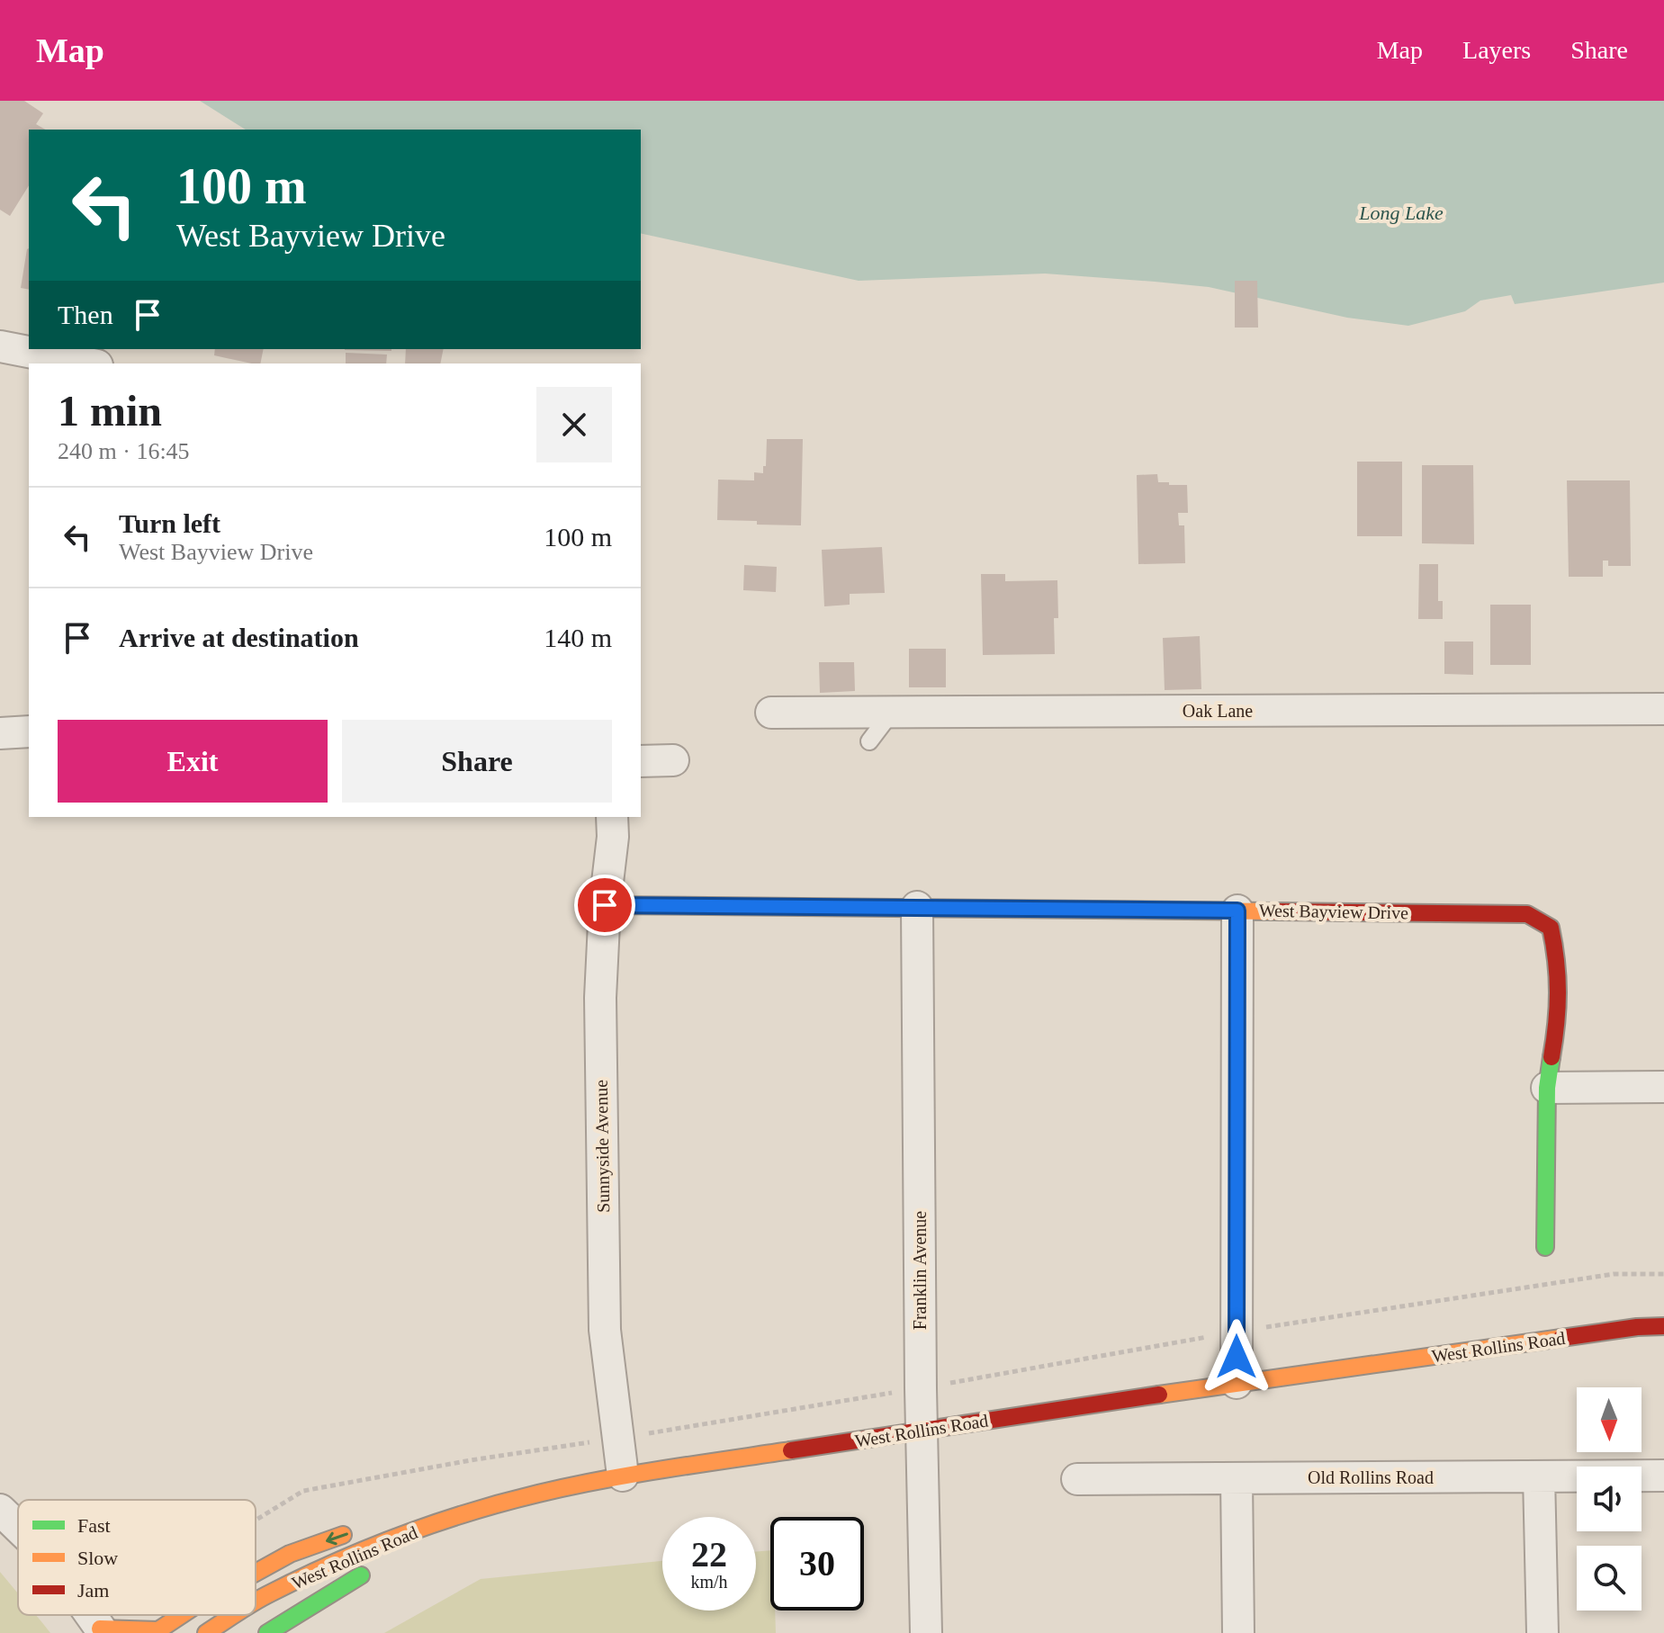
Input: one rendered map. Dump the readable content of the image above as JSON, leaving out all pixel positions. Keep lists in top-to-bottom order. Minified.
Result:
{"streets":{"street":["Oak Lane","West Bayview Drive","Sunnyside Avenue","Franklin Avenue","West Rollins Road","Old Rollins Road"]},"crossings":[["West Bayview Drive","Sunnyside Avenue"],["West Bayview Drive","Franklin Avenue"],["Sunnyside Avenue","West Rollins Road"],["Franklin Avenue","West Rollins Road"]],"water":["Long Lake"],"legend":["Fast","Slow","Jam"],"north":"bottom","page":{"header":"Map","nav":["Map","Layers","Share"],"turn":["100 m","West Bayview Drive"],"then":"Then","heading":["1 min","240 m · 16:45"],"list":[{"name":"Turn left","note":"West Bayview Drive","value":"100 m"},{"name":"Arrive at destination","value":"140 m"}],"buttons":["Exit","Share"],"speed":"22 km/h","limit":"30"}}
